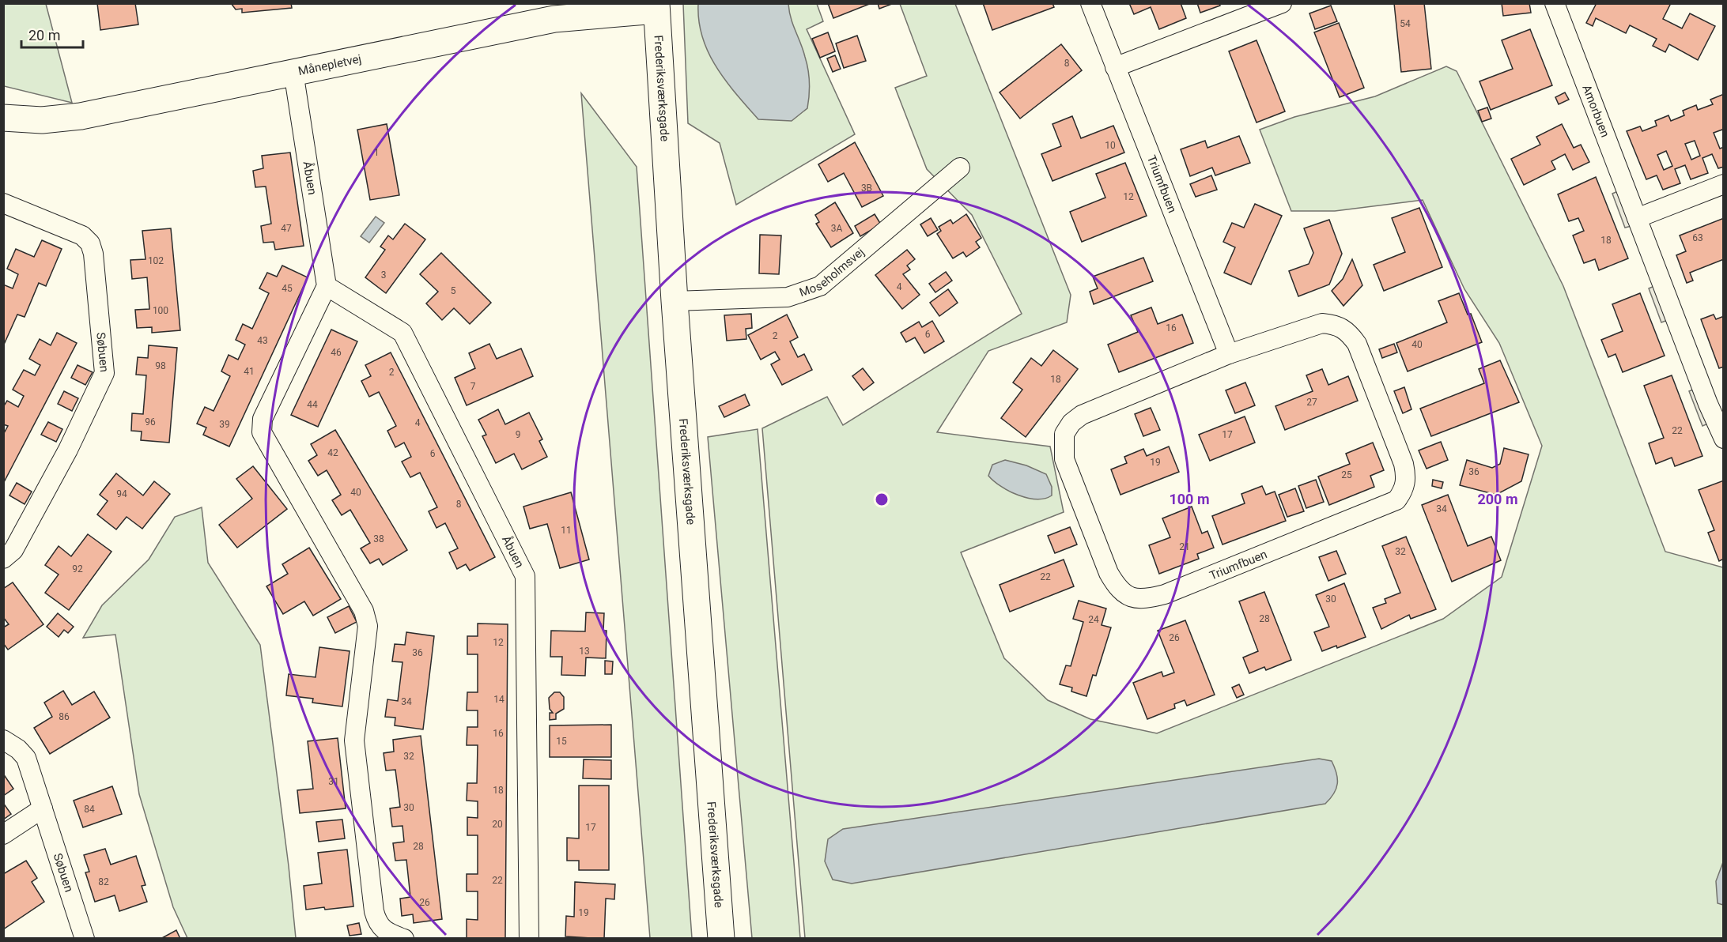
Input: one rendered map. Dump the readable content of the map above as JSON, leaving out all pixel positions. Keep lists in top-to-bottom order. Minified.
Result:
{"streets":{"street":["Månepletvej","Frederiksværksgade","Amorbuen","Åbuen","Triumfbuen","Moseholmsvej","Søbuen"]},"crossings":[["Månepletvej","Frederiksværksgade"],["Månepletvej","Åbuen"],["Frederiksværksgade","Moseholmsvej"]],"house_numbers":["54","8","10","1","3B","12","47","3A","63","18","102","3","4","45","5","100","16","6","2","43","40","46","98","41","2","18","7","27","44","96","4","39","22","9","17","42","6","19","36","25","40","94","8","34","11","38","21","32","92","22","30","28","24","26","12","13","36","14","34","86","16","15","32","31","18","30","84","20","17","28","22","82","26","19"],"scale_bar":"20 m","rings":["100 m","200 m"]}
